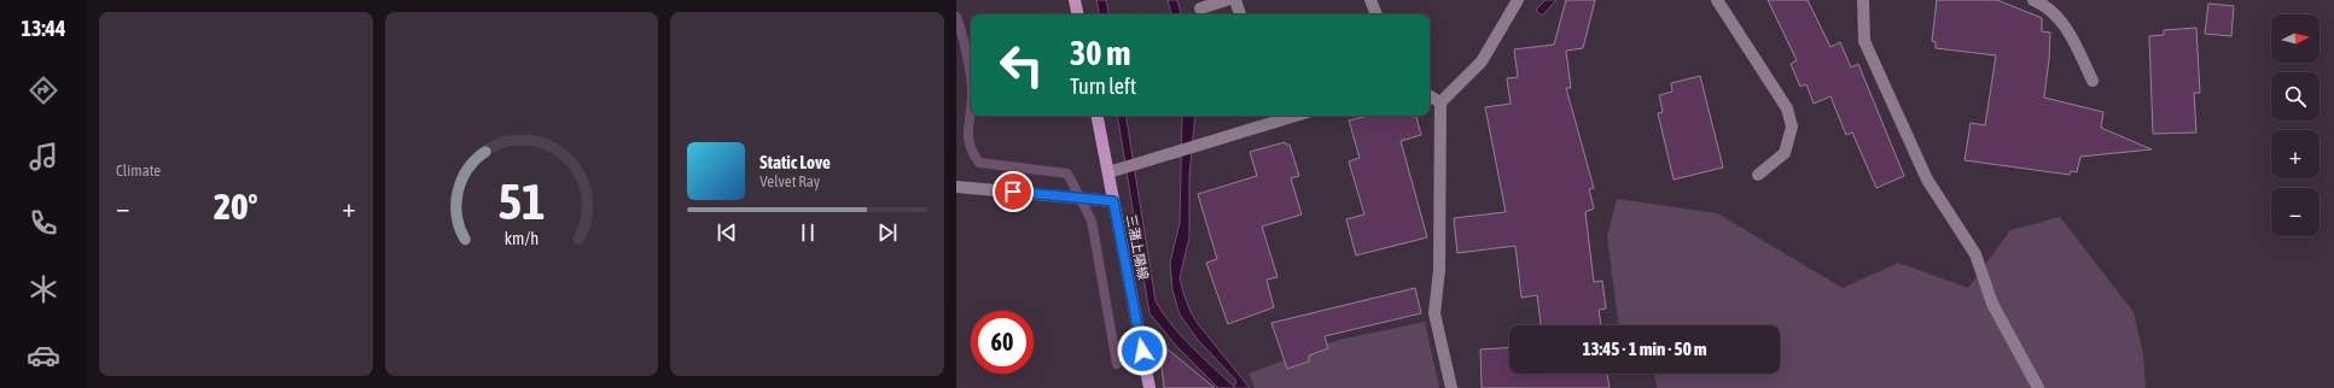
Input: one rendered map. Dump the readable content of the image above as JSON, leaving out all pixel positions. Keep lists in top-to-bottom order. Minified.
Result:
{"streets":{"main road":["三潴上陽線"]},"north":"right","page":{"tabs":"13:44","tile":"Climate","map_buttons":["+","−"],"turn":["30 m","Turn left"],"song":["Static Love","Velvet Ray"],"heat":["−","20°","+"],"limit":"60","trip":"13:45 · 1 min · 50 m","gauge":["51","km/h"]}}
